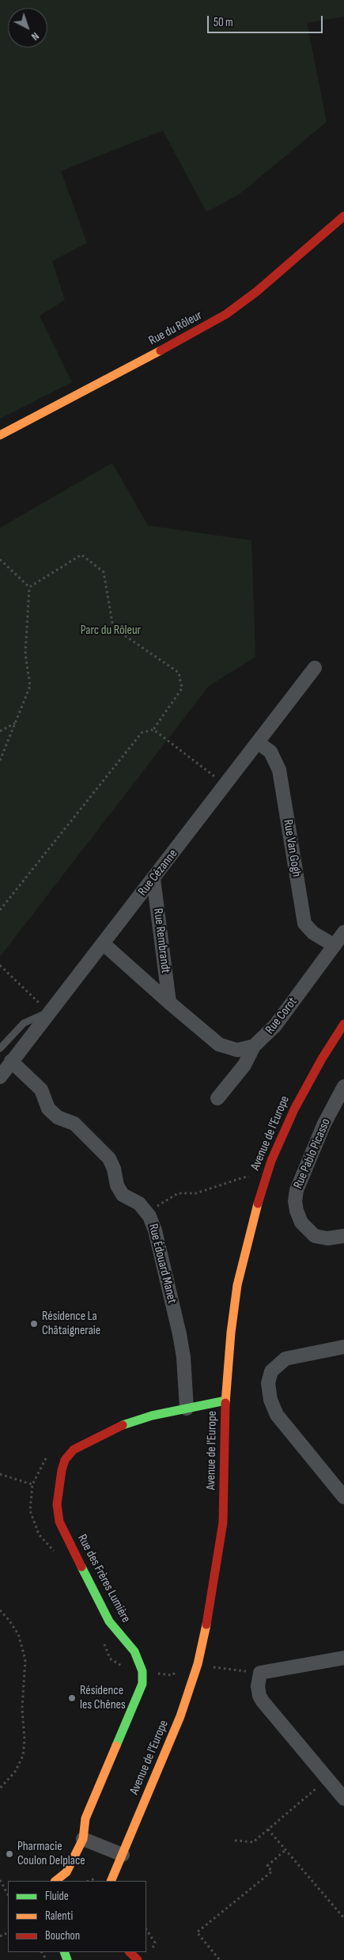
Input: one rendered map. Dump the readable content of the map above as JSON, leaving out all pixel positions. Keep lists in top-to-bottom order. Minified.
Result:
{"streets":{"street":["Rue du Rôleur","Rue Van Gogh","Rue Cézanne","Rue Rembrandt","Rue Corot","Avenue de l'Europe","Rue Pablo Picasso","Rue Édouard Manet","Rue des Frères Lumière"]},"crossings":[["Rue Van Gogh","Rue Cézanne"],["Rue Van Gogh","Rue Corot"],["Rue Cézanne","Rue Rembrandt"],["Rue Cézanne","Rue Édouard Manet"],["Rue Rembrandt","Rue Corot"],["Avenue de l'Europe","Rue des Frères Lumière"],["Rue Édouard Manet","Rue des Frères Lumière"]],"parks":["Parc du Rôleur"],"places":["Résidence La Châtaigneraie","Résidence les Chênes","Pharmacie Coulon Delplace"],"legend":["Fluide","Ralenti","Bouchon"],"scale_bar":"50 m","north":"bottom right"}
